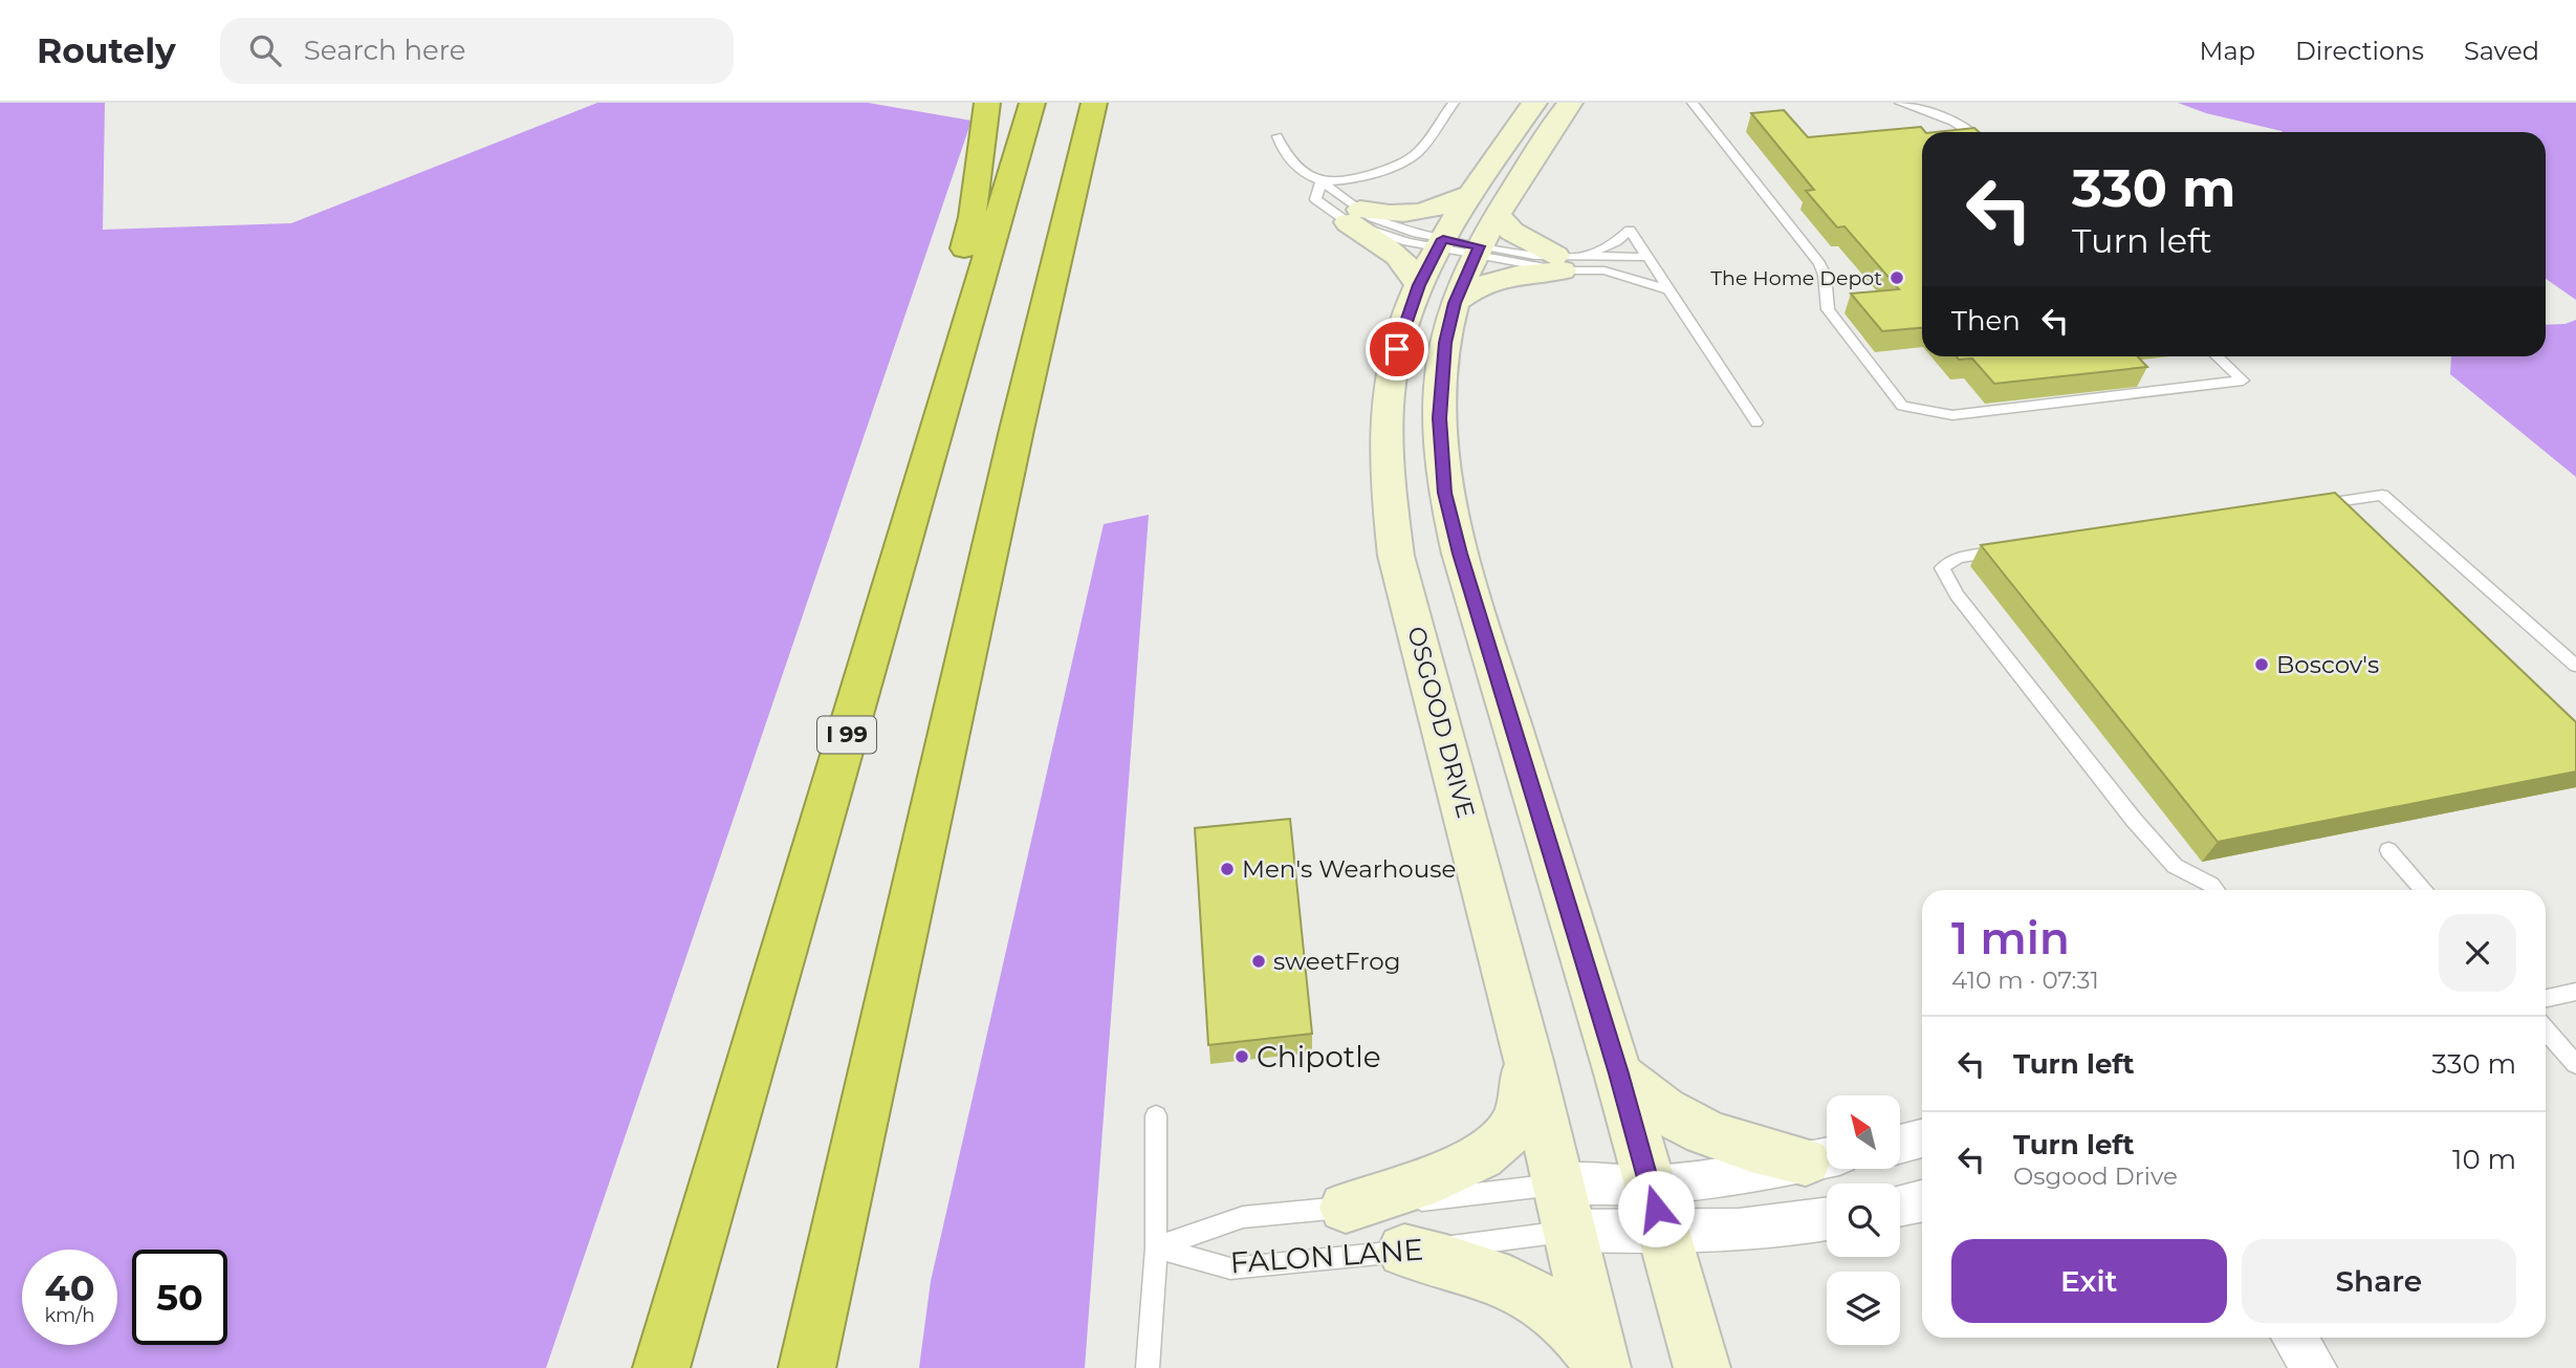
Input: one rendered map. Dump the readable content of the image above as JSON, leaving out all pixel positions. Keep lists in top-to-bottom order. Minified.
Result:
{"streets":{"highway":["I 99"],"main road":["OSGOOD DRIVE"],"street":["FALON LANE"]},"crossings":[["OSGOOD DRIVE","FALON LANE"]],"places":["The Home Depot","Boscov's","Men's Wearhouse","sweetFrog","Chipotle"],"north":"top left","page":{"header":"Routely","search":"Search here","nav":["Map","Directions","Saved"],"turn":["330 m","Turn left"],"then":"Then","heading":["1 min","410 m · 07:31"],"list":[{"name":"Turn left","value":"330 m"},{"name":"Turn left","note":"Osgood Drive","value":"10 m"}],"buttons":["Exit","Share"],"speed":"40 km/h","limit":"50"}}
